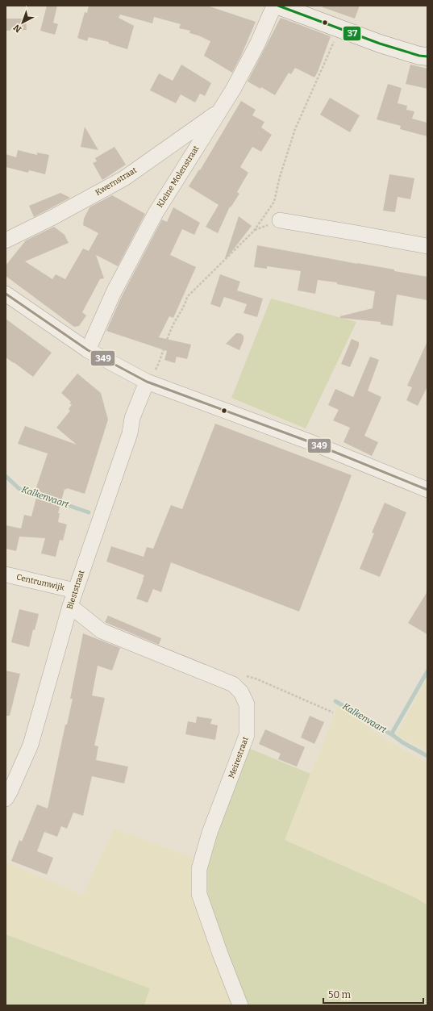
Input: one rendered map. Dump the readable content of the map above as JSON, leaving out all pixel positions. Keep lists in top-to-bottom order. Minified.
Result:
{"streets":{"street":["Kleine Molenstraat","Kwernstraat","Centrumwijk","Bieststraat","Meirestraat"]},"crossings":[["Kleine Molenstraat","Kwernstraat"],["Centrumwijk","Bieststraat"]],"water":["Kalkenvaart"],"lines":["transit line 37","transit line 349"],"scale_bar":"50 m","north":"bottom left"}
